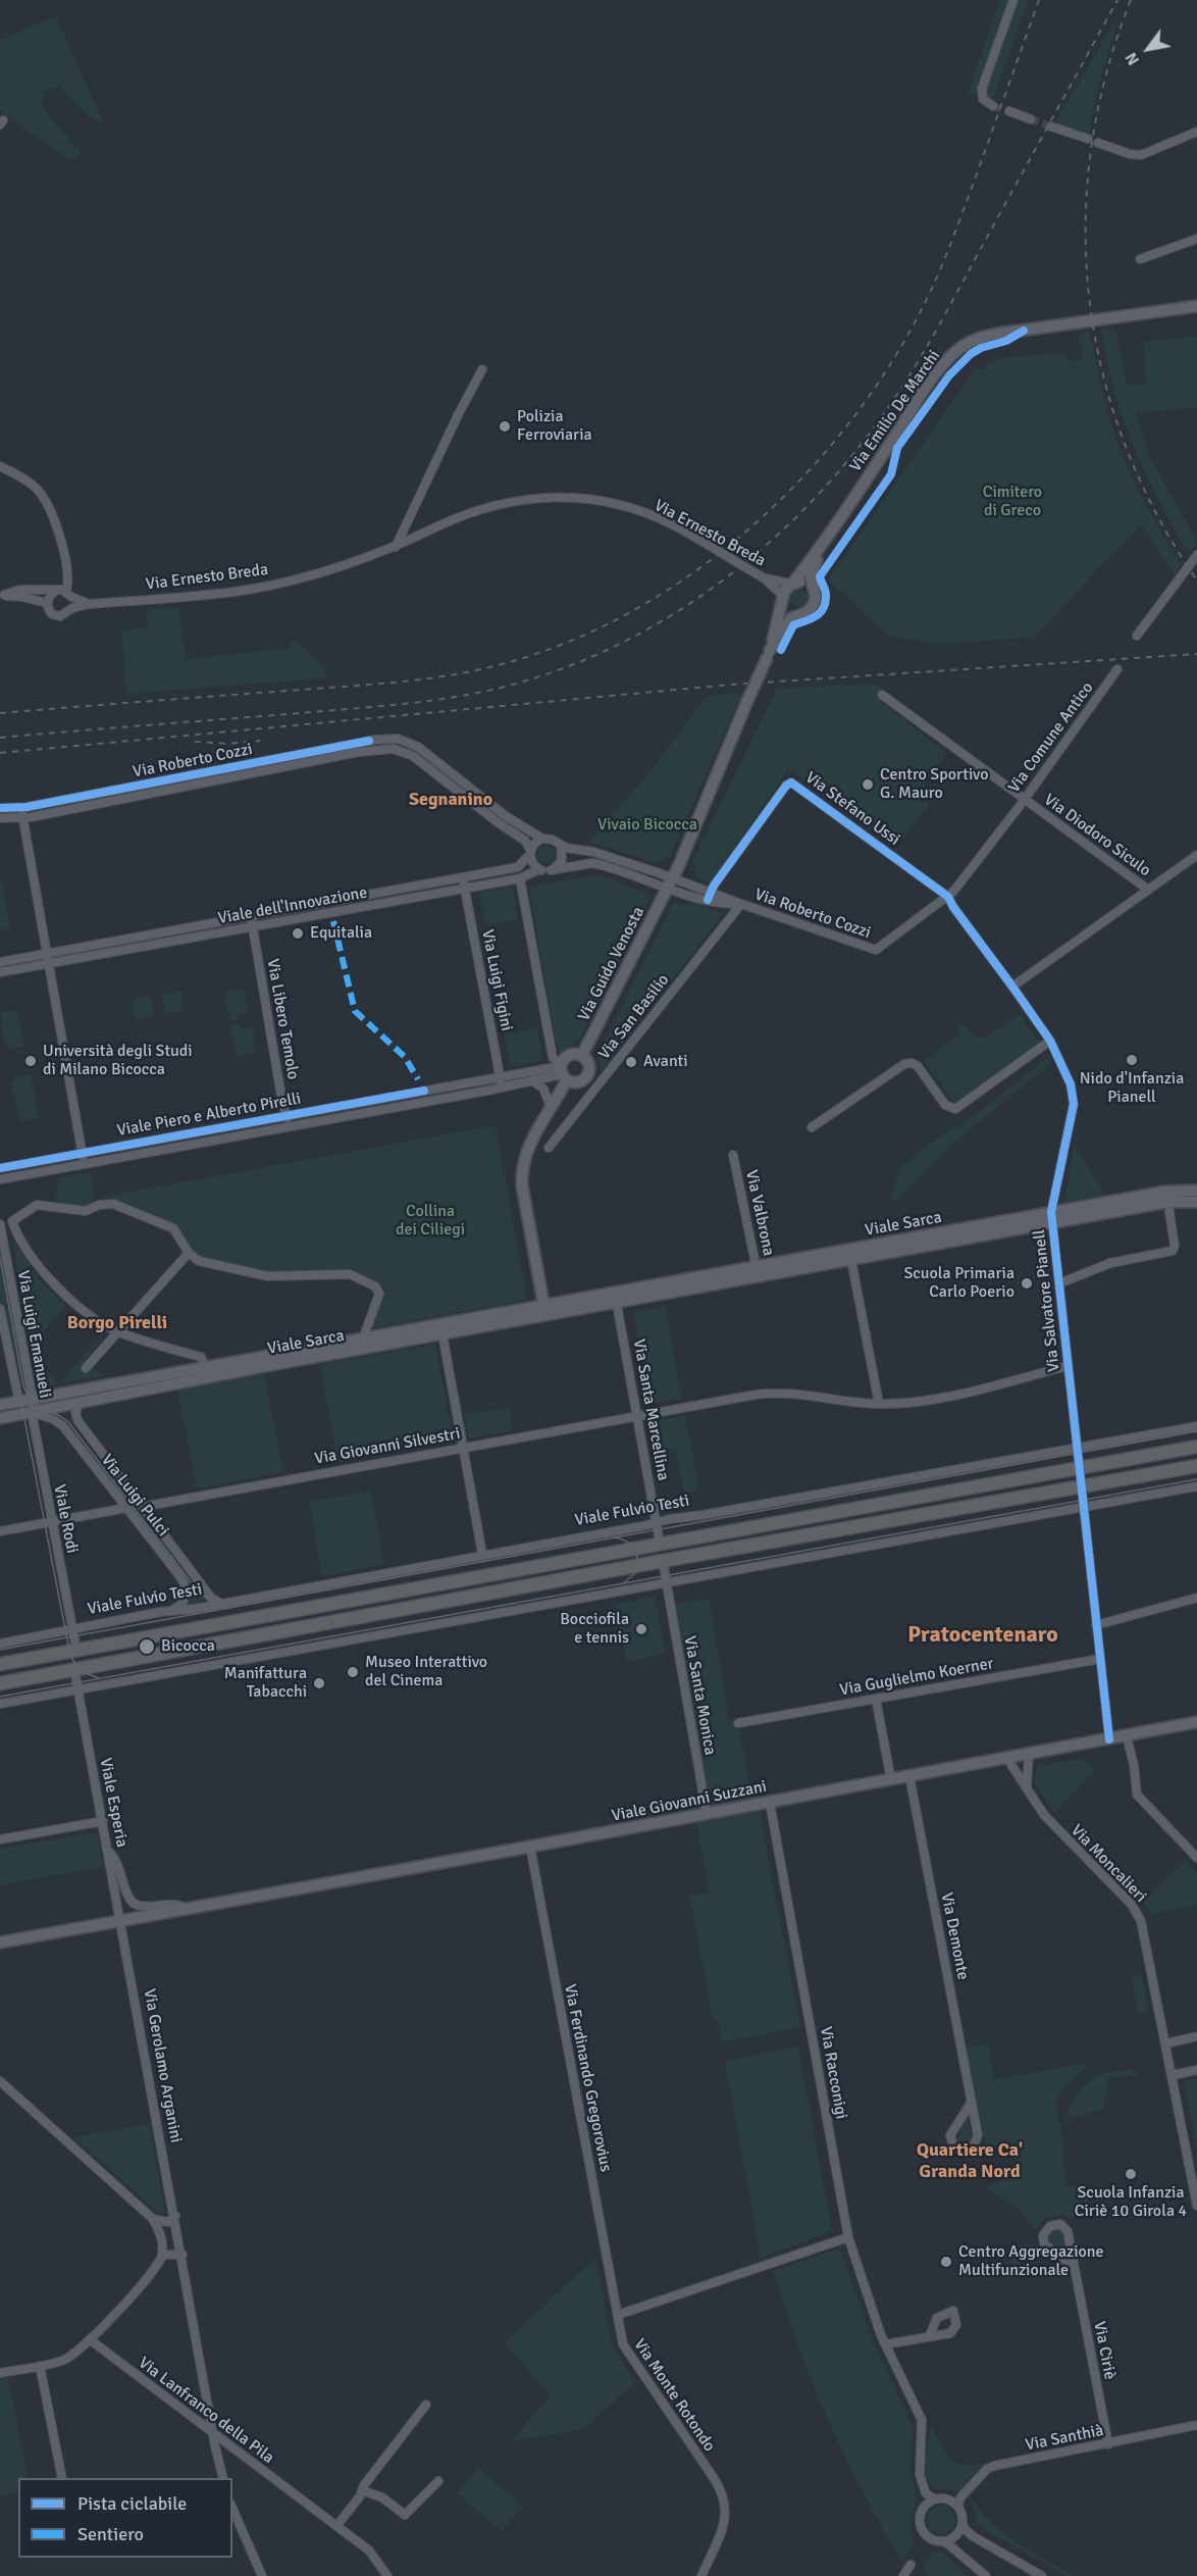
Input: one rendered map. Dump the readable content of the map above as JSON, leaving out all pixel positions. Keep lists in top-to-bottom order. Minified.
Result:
{"streets":{"main road":["Viale Fulvio Testi"],"street":["Via Emilio De Marchi","Via Ernesto Breda","Via Comune Antico","Via Roberto Cozzi","Via Stefano Ussi","Via Diodoro Siculo","Viale dell'Innovazione","Via Guido Venosta","Via Luigi Figini","Via San Basilio","Via Libero Temolo","Viale Piero e Alberto Pirelli","Via Valbrona","Viale Sarca","Via Salvatore Pianell","Via Luigi Emanueli","Via Santa Marcellina","Via Giovanni Silvestri","Via Luigi Pulci","Viale Rodi","Via Guglielmo Koerner","Via Santa Monica","Viale Giovanni Suzzani","Viale Esperia","Via Moncalieri","Via Demonte","Via Gerolamo Arganini","Via Racconigi","Via Ferdinando Gregorovius","Via Ciriè","Via Monte Rotondo","Via Lanfranco della Pila","Via Santhià"]},"crossings":[["Via Emilio De Marchi","Via Ernesto Breda"],["Via Emilio De Marchi","Via Roberto Cozzi"],["Via Emilio De Marchi","Via Guido Venosta"],["Via Comune Antico","Via Roberto Cozzi"],["Via Comune Antico","Via Stefano Ussi"],["Via Comune Antico","Via Diodoro Siculo"],["Via Comune Antico","Via Salvatore Pianell"],["Via Roberto Cozzi","Via Stefano Ussi"],["Via Roberto Cozzi","Viale dell'Innovazione"],["Via Roberto Cozzi","Via Guido Venosta"],["Via Roberto Cozzi","Via San Basilio"],["Via Stefano Ussi","Via Salvatore Pianell"],["Viale dell'Innovazione","Via Luigi Figini"],["Viale dell'Innovazione","Via Libero Temolo"],["Via Guido Venosta","Viale Piero e Alberto Pirelli"],["Via Luigi Figini","Viale Piero e Alberto Pirelli"],["Via Libero Temolo","Viale Piero e Alberto Pirelli"],["Via Valbrona","Viale Sarca"],["Viale Sarca","Via Salvatore Pianell"],["Viale Sarca","Via Luigi Emanueli"],["Viale Sarca","Via Santa Marcellina"],["Viale Sarca","Via Luigi Pulci"],["Viale Sarca","Viale Rodi"],["Via Salvatore Pianell","Via Giovanni Silvestri"],["Via Salvatore Pianell","Viale Fulvio Testi"],["Via Salvatore Pianell","Via Guglielmo Koerner"],["Via Salvatore Pianell","Viale Giovanni Suzzani"],["Via Luigi Emanueli","Via Luigi Pulci"],["Via Luigi Emanueli","Viale Rodi"],["Via Santa Marcellina","Via Giovanni Silvestri"],["Via Santa Marcellina","Viale Fulvio Testi"],["Via Giovanni Silvestri","Via Luigi Pulci"],["Via Luigi Pulci","Viale Fulvio Testi"],["Via Luigi Pulci","Viale Rodi"],["Viale Fulvio Testi","Viale Rodi"],["Viale Fulvio Testi","Viale Esperia"],["Via Santa Monica","Viale Giovanni Suzzani"],["Viale Giovanni Suzzani","Viale Esperia"],["Viale Giovanni Suzzani","Via Moncalieri"],["Viale Giovanni Suzzani","Via Demonte"],["Viale Giovanni Suzzani","Via Gerolamo Arganini"],["Viale Giovanni Suzzani","Via Racconigi"],["Viale Giovanni Suzzani","Via Ferdinando Gregorovius"],["Viale Esperia","Via Gerolamo Arganini"],["Via Gerolamo Arganini","Via Lanfranco della Pila"],["Via Racconigi","Via Santhià"],["Via Ferdinando Gregorovius","Via Monte Rotondo"],["Via Ciriè","Via Santhià"]],"districts":["Segnanino","Borgo Pirelli","Pratocentenaro","Quartiere Ca' Granda Nord"],"parks":["Cimitero di Greco","Vivaio Bicocca","Collina dei Ciliegi"],"places":["Polizia Ferroviaria","Centro Sportivo G. Mauro","Equitalia","Nido d'Infanzia Pianell","Università degli Studi di Milano Bicocca","Avanti","Scuola Primaria Carlo Poerio","Bocciofila e tennis","Bicocca","Museo Interattivo del Cinema","Manifattura Tabacchi","Scuola Infanzia Ciriè 10 Girola 4","Centro Aggregazione Multifunzionale"],"legend":["Pista ciclabile","Sentiero"],"north":"bottom left"}
